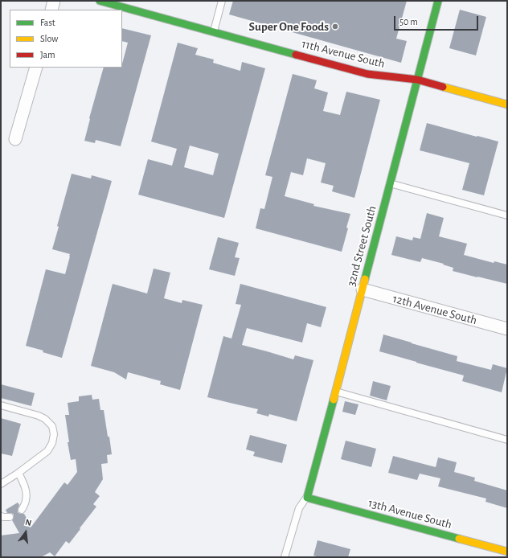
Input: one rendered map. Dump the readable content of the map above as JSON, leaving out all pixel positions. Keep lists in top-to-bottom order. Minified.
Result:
{"streets":{"street":["11th Avenue South","32nd Street South","12th Avenue South","13th Avenue South"]},"crossings":[["11th Avenue South","32nd Street South"],["32nd Street South","12th Avenue South"],["32nd Street South","13th Avenue South"]],"places":["Super One Foods"],"legend":["Fast","Slow","Jam"],"scale_bar":"50 m","north":"top"}
